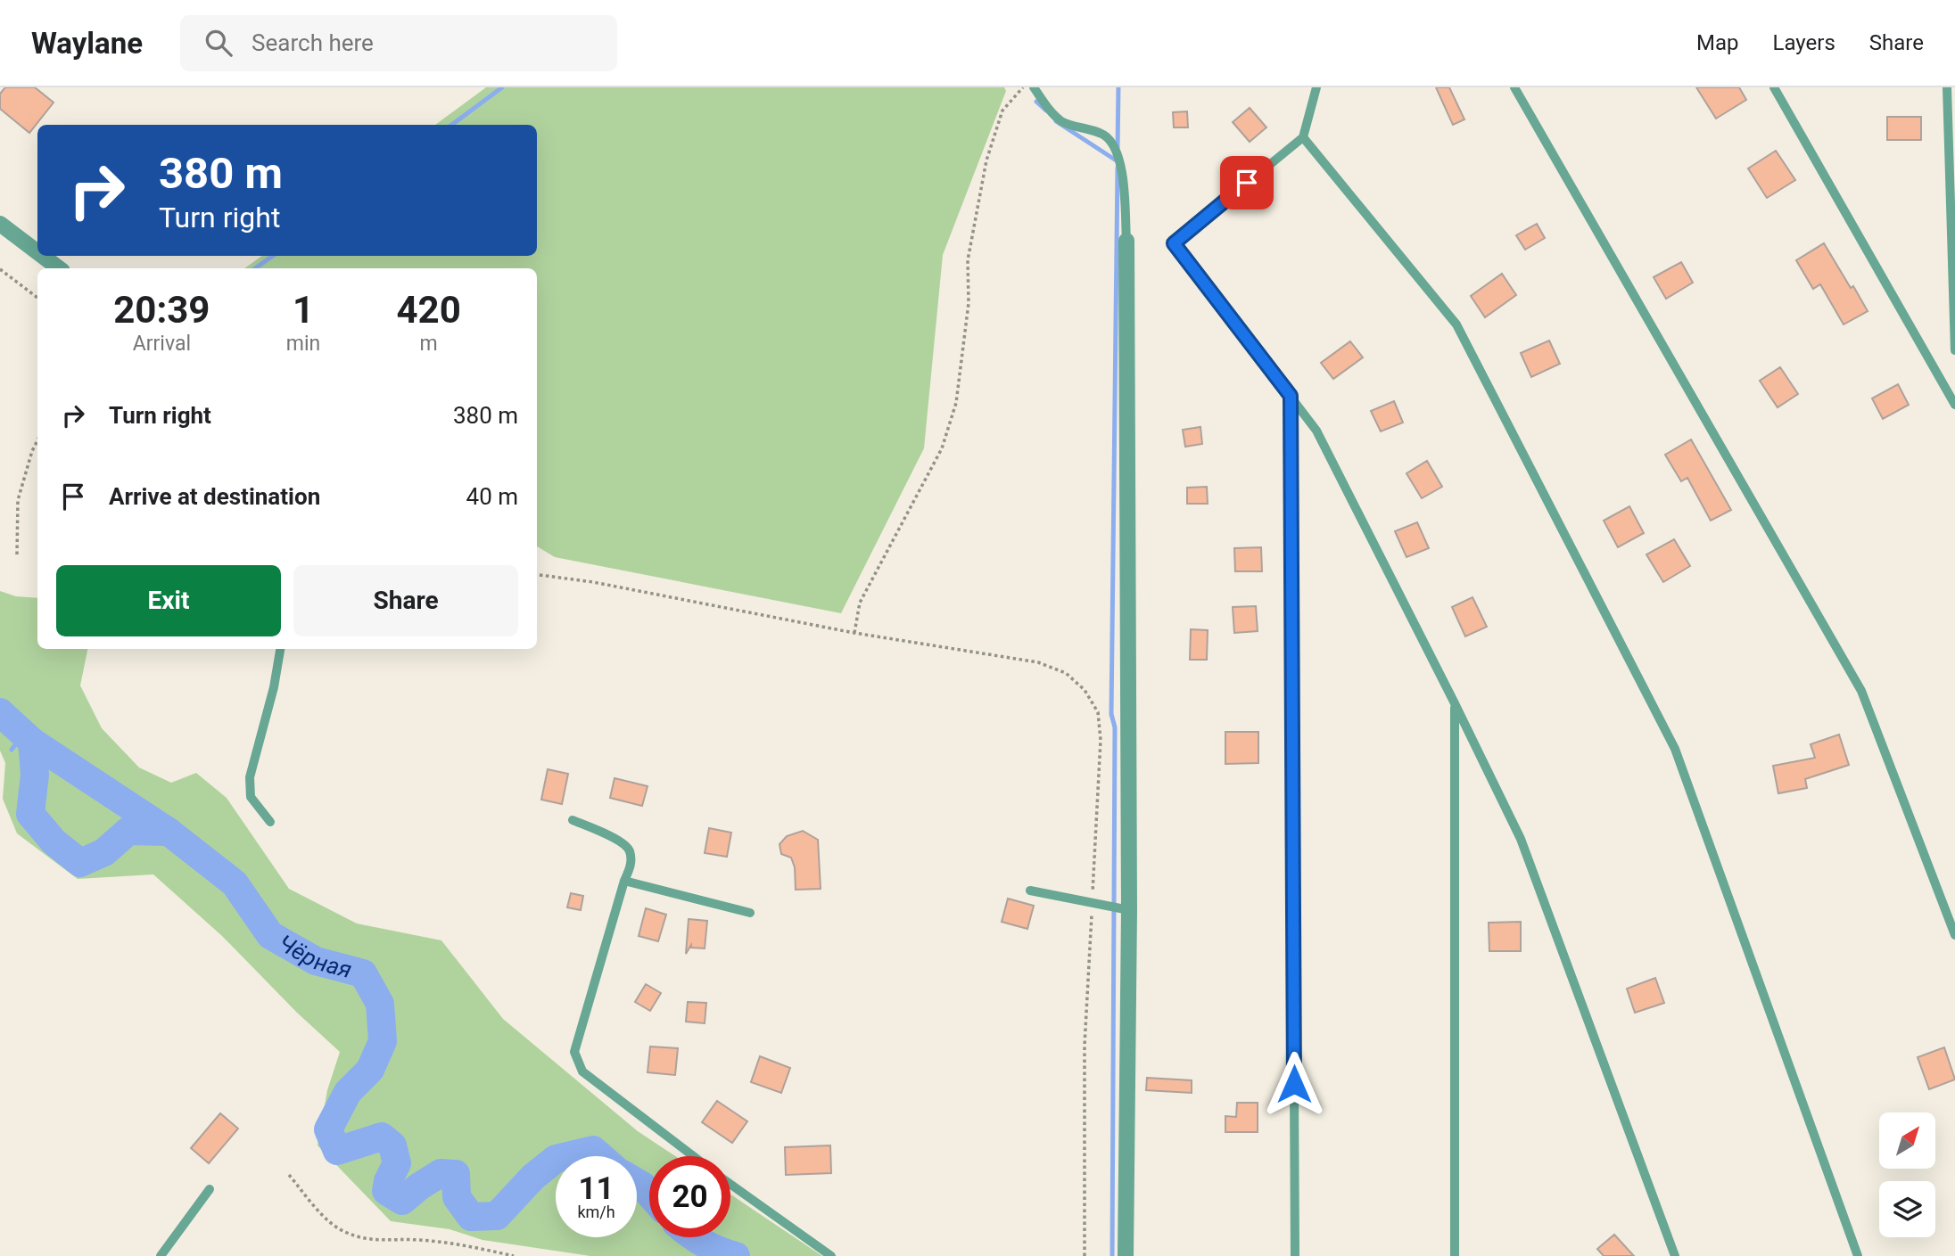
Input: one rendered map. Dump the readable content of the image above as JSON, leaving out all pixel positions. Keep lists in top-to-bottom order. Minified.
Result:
{"water":["Чёрная"],"north":"top right","page":{"header":"Waylane","search":"Search here","nav":["Map","Layers","Share"],"turn":["380 m","Turn right"],"eta":["20:39","Arrival","1","min","420","m"],"list":[{"name":"Turn right","value":"380 m"},{"name":"Arrive at destination","value":"40 m"}],"buttons":["Exit","Share"],"speed":"11 km/h","limit":"20"}}
